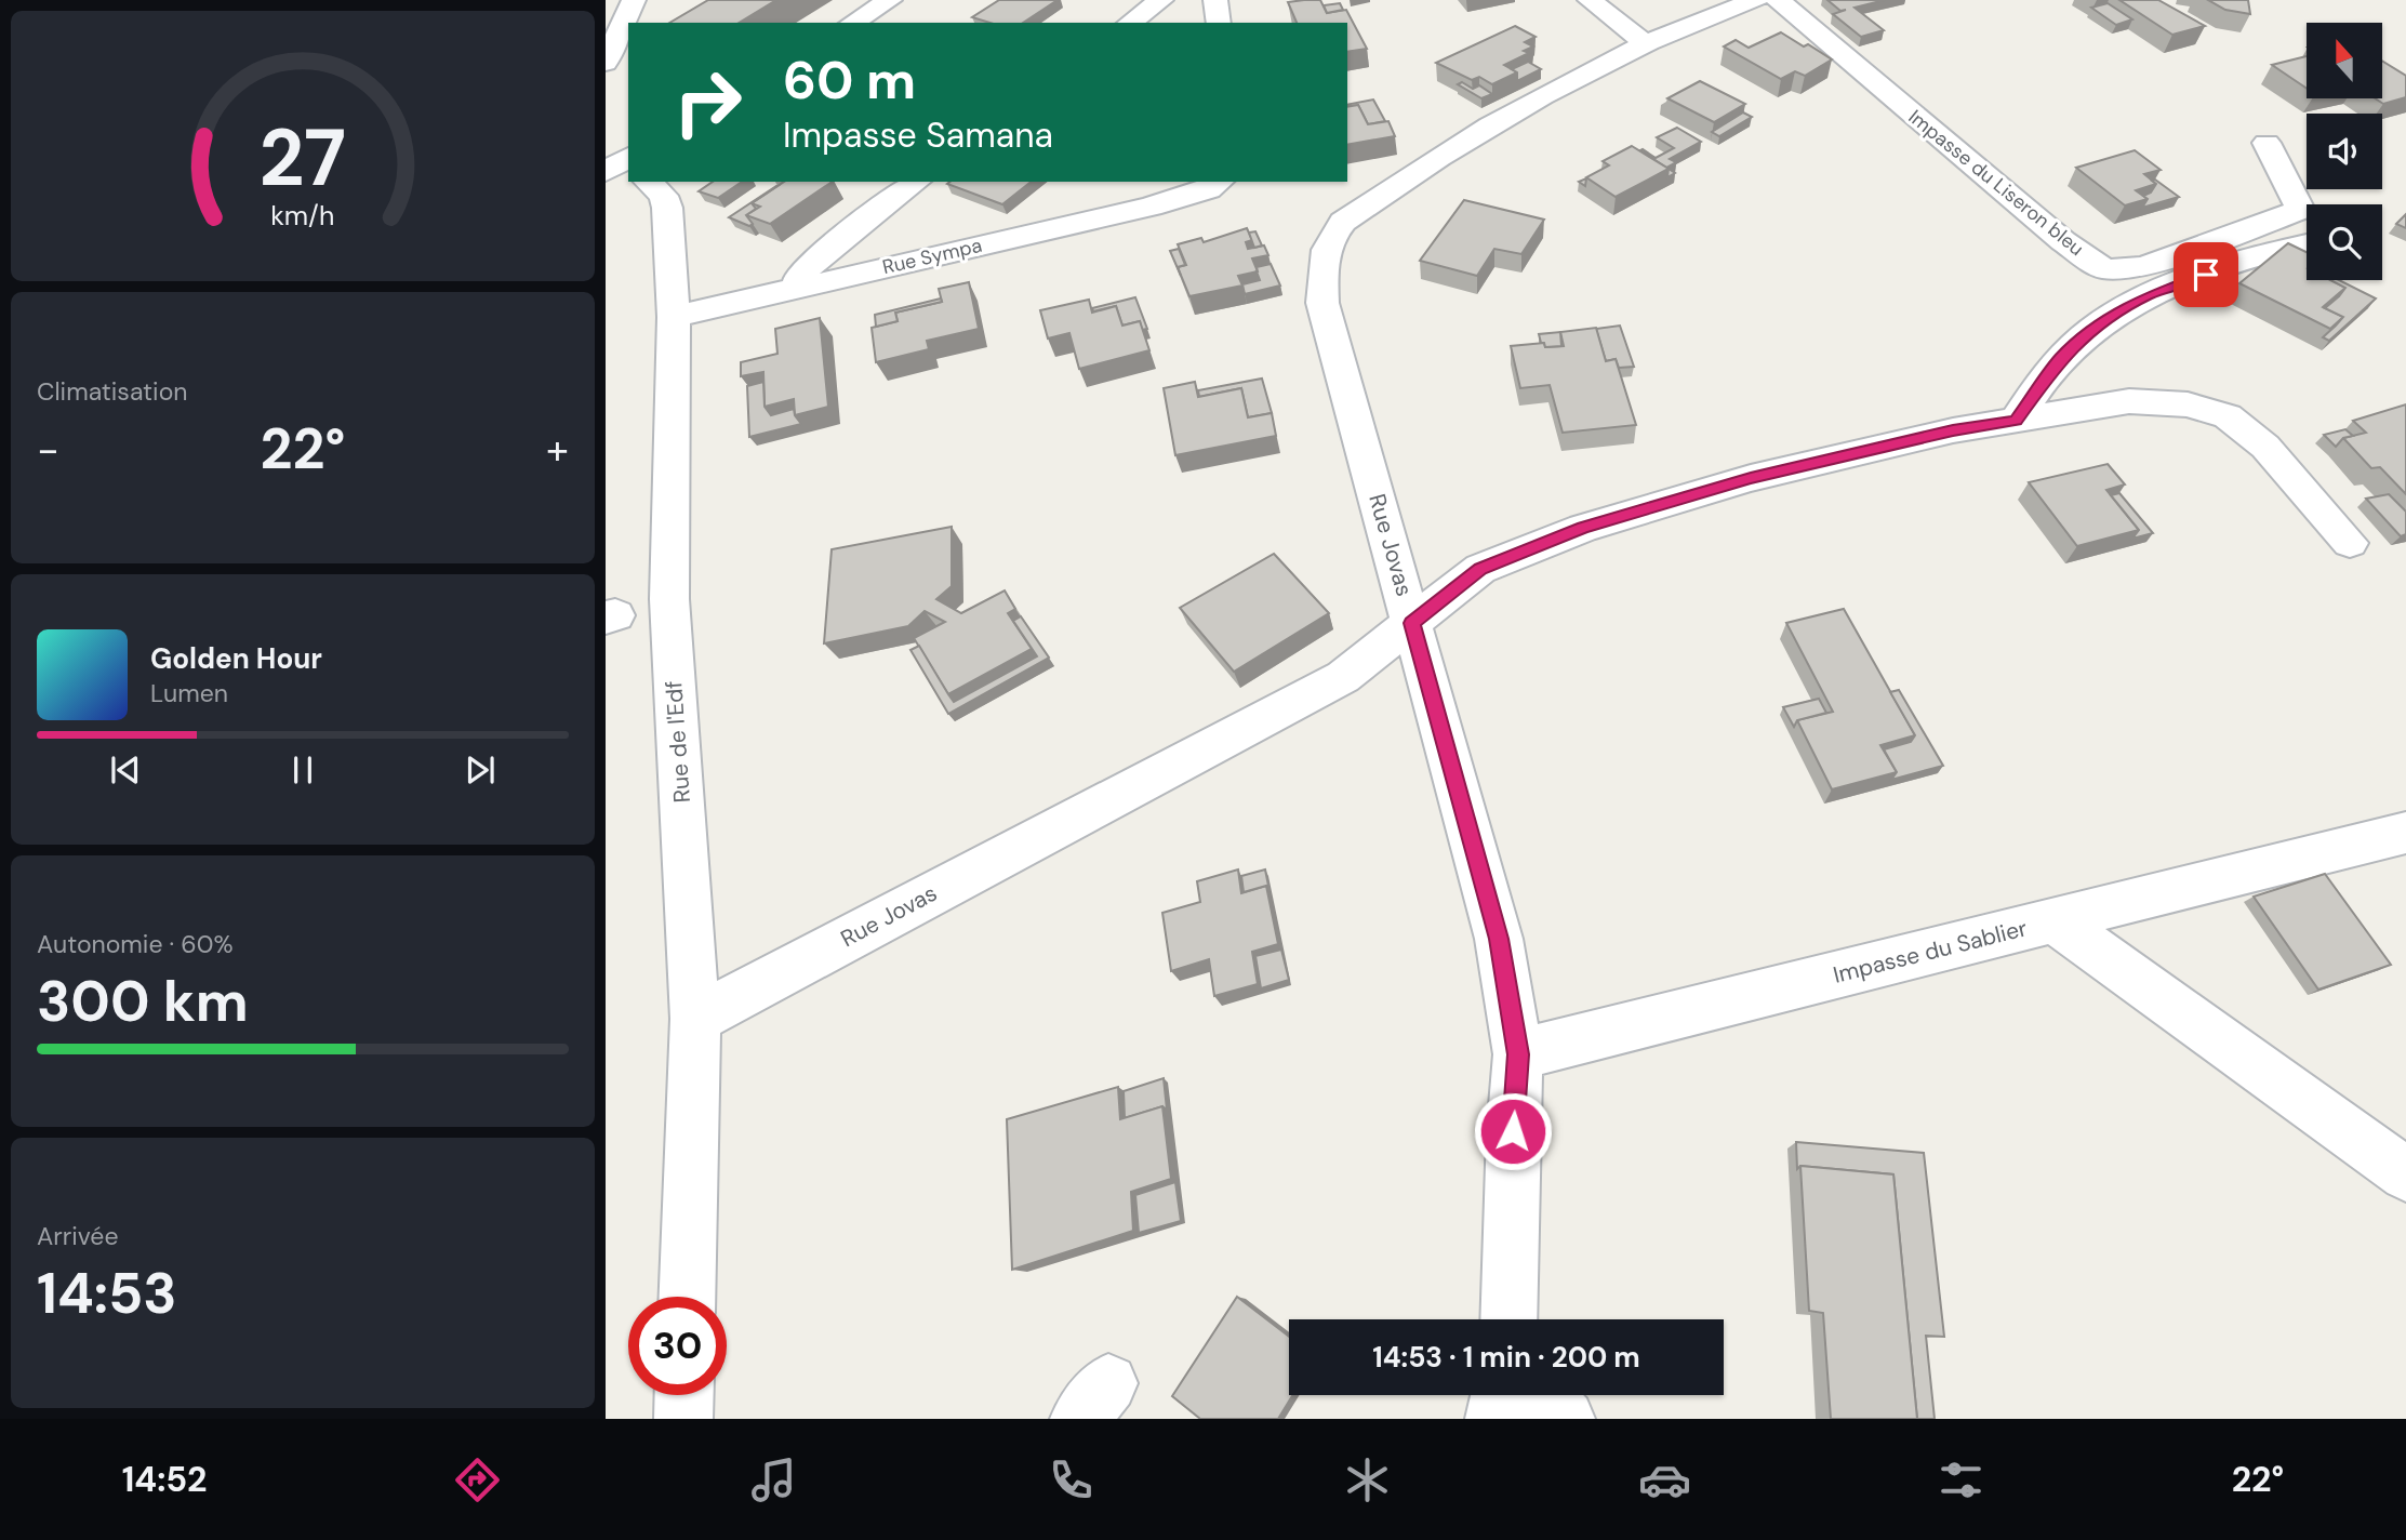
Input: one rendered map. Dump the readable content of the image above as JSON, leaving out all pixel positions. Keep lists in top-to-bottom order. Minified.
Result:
{"streets":{"street":["Impasse du Liseron bleu","Rue Sympa","Rue Jovas","Rue de l'Edf","Impasse du Sablier"]},"crossings":[["Rue Sympa","Rue de l'Edf"],["Rue Jovas","Rue de l'Edf"]],"north":"top","page":{"turn":["60 m","Impasse Samana"],"tile":["Climatisation",["Autonomie · 60%","300 km"],["Arrivée","14:53"]],"heat":["−","22°","+"],"song":["Golden Hour","Lumen"],"limit":"30","trip":"14:53 · 1 min · 200 m","tabs":["14:52","22°"],"gauge":["27","km/h"]}}
